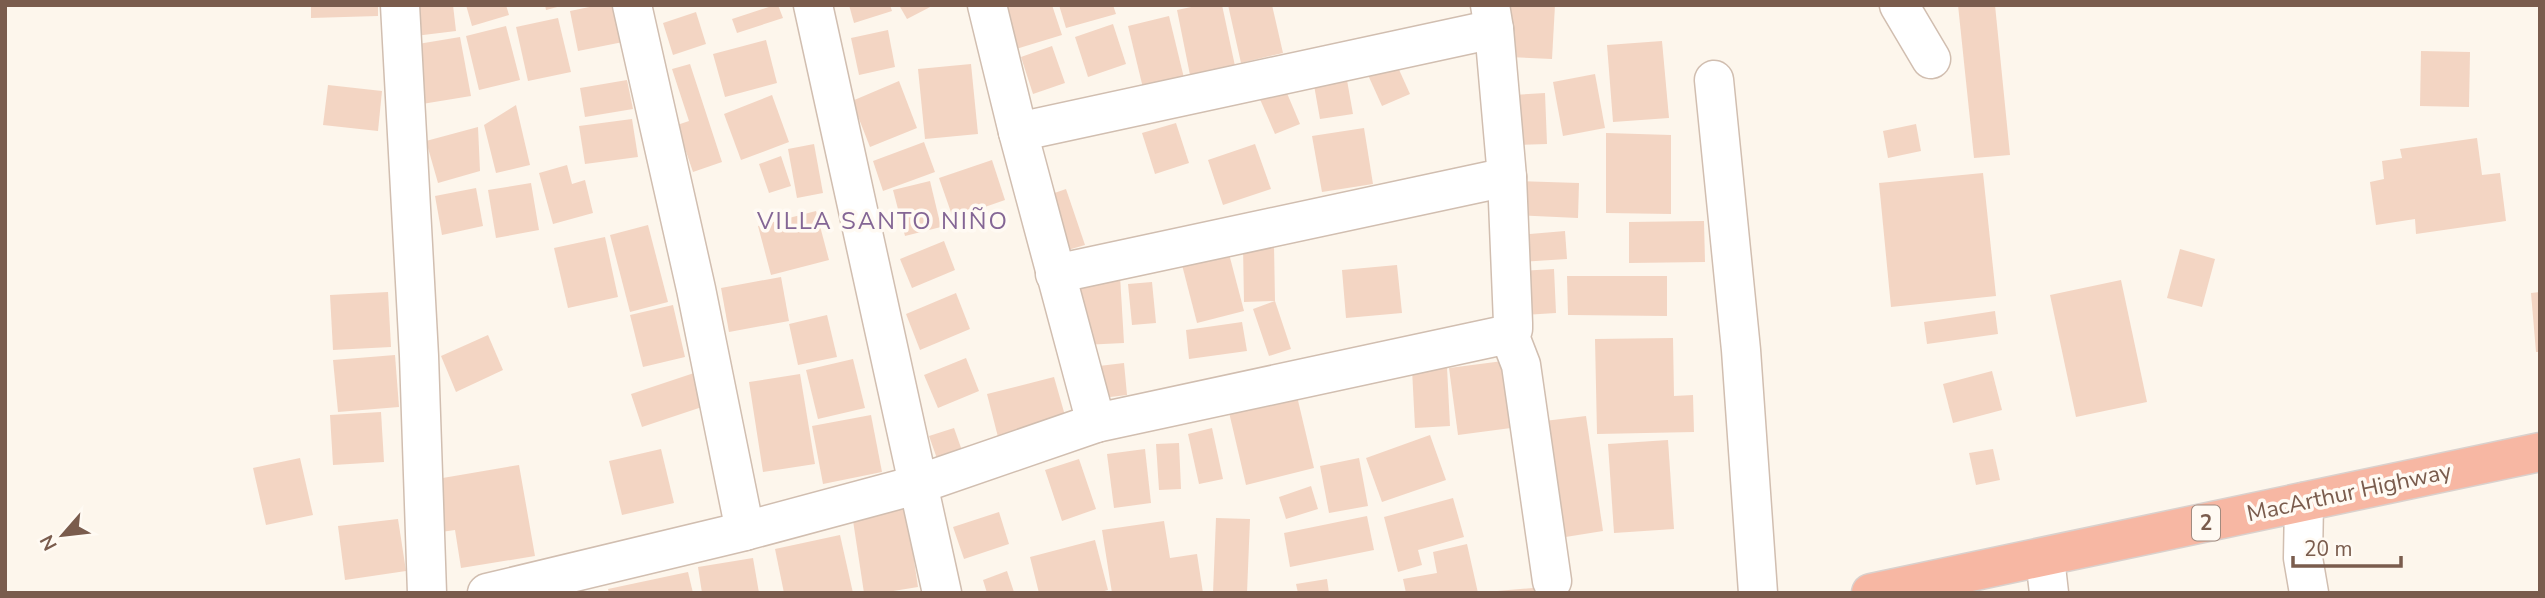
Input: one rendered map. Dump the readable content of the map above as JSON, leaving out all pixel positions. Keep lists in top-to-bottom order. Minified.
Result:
{"streets":{"highway":["MacArthur Highway","2"]},"districts":["VILLA SANTO NIÑO"],"scale_bar":"20 m","north":"bottom left"}
